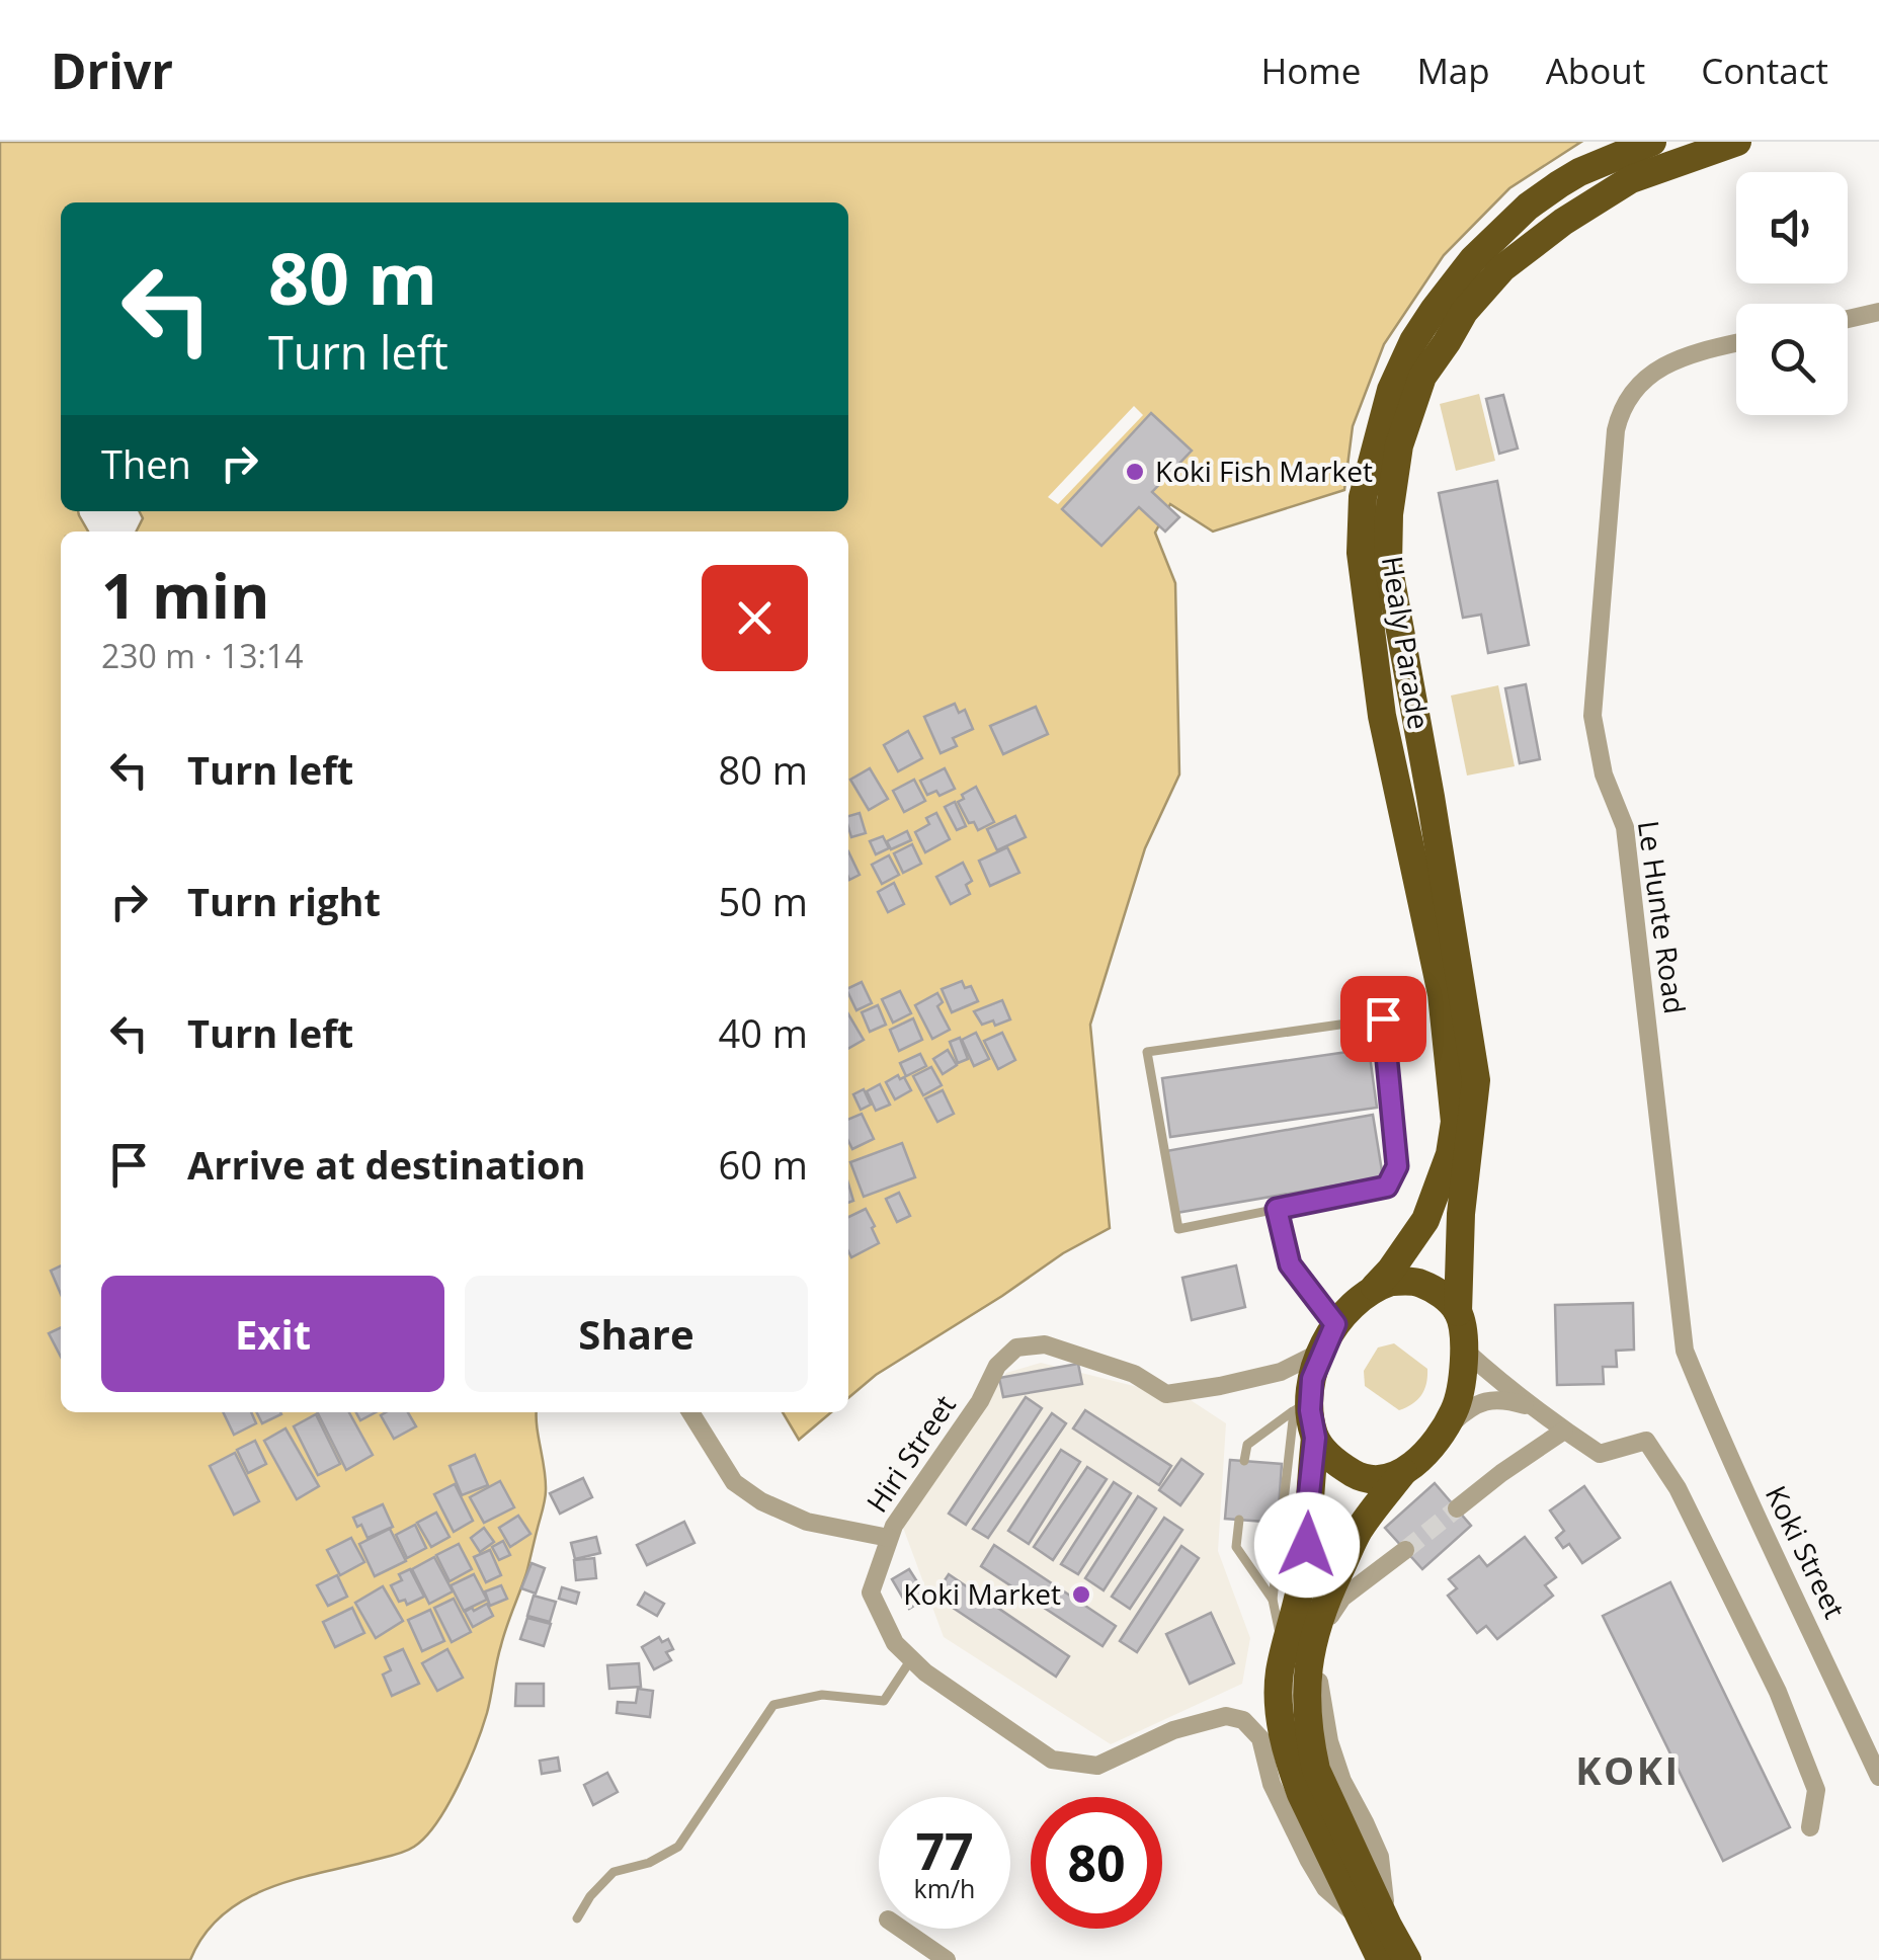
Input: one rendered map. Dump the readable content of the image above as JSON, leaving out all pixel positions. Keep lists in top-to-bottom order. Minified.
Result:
{"streets":{"highway":["Healy Parade"],"street":["Le Hunte Road","Hiri Street","Koki Street"]},"crossings":[["Healy Parade","Hiri Street"],["Le Hunte Road","Koki Street"]],"districts":["KOKI"],"places":["Koki Fish Market","Koki Market"],"page":{"header":"Drivr","nav":["Home","Map","About","Contact"],"turn":["80 m","Turn left"],"then":"Then","heading":["1 min","230 m · 13:14"],"list":[{"name":"Turn left","value":"80 m"},{"name":"Turn right","value":"50 m"},{"name":"Turn left","value":"40 m"},{"name":"Arrive at destination","value":"60 m"}],"buttons":["Exit","Share"],"speed":"77 km/h","limit":"80"}}
